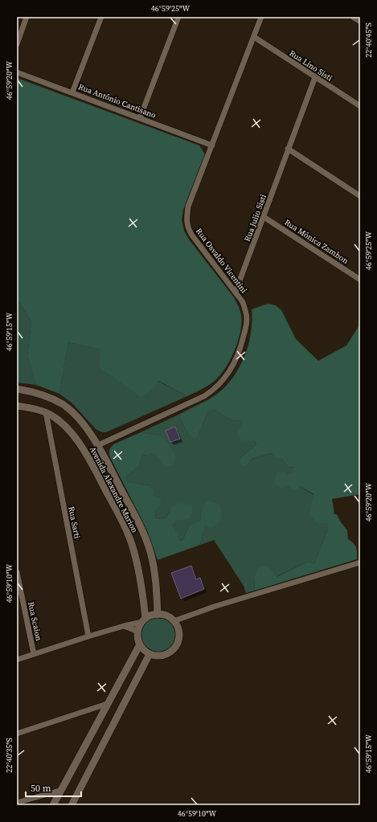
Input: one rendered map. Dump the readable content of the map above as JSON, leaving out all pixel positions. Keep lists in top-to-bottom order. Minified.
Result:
{"streets":{"street":["Rua Lino Sisti","Rua Antônio Cantisano","Rua Julio Sisti","Rua Mônica Zambon","Rua Osvaldo Vicentini","Avenida Alexandre Marion","Rua Sarti","Rua Scaion"]},"crossings":[["Rua Lino Sisti","Rua Julio Sisti"],["Rua Lino Sisti","Rua Osvaldo Vicentini"],["Rua Antônio Cantisano","Rua Osvaldo Vicentini"],["Rua Julio Sisti","Rua Mônica Zambon"],["Rua Julio Sisti","Rua Osvaldo Vicentini"],["Rua Osvaldo Vicentini","Avenida Alexandre Marion"],["Avenida Alexandre Marion","Rua Sarti"]],"scale_bar":"50 m","coordinates":["46°59'25\"W","22°40'45\"S","46°59'20\"W","46°59'15\"W","46°59'10\"W","22°40'35\"S"]}
